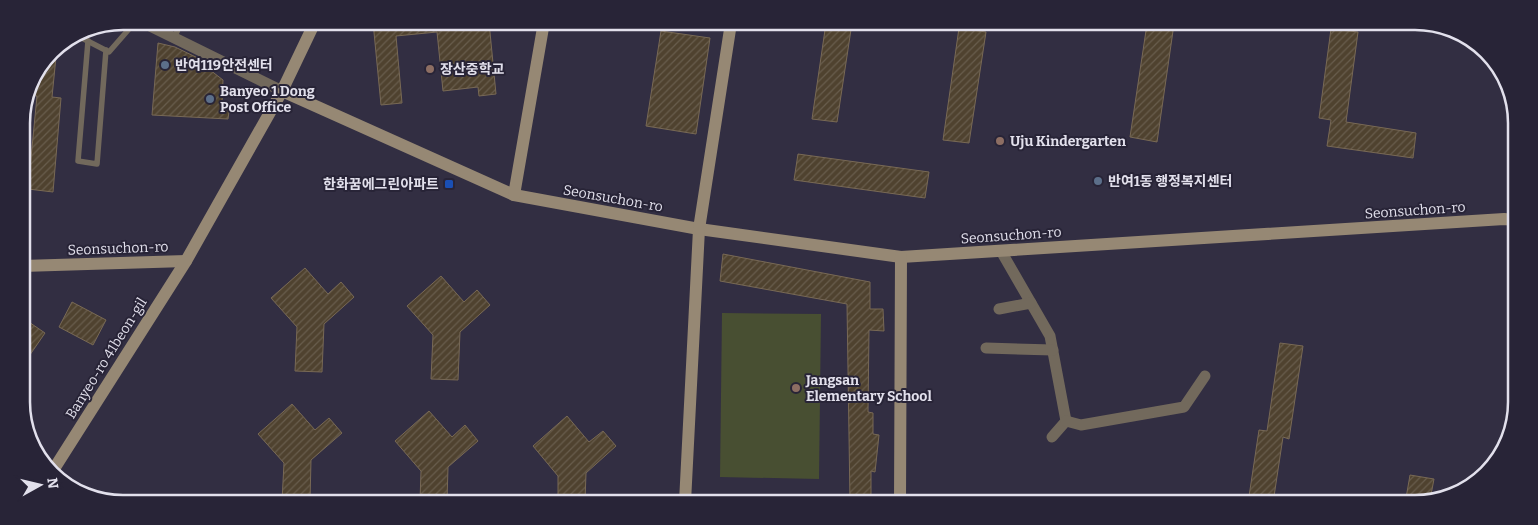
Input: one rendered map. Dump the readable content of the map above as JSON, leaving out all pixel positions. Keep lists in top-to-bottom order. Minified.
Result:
{"streets":{"main road":["Seonsuchon-ro","Banyeo-ro 41beon-gil"]},"crossings":[["Seonsuchon-ro","Banyeo-ro 41beon-gil"]],"places":{"other":["반여119안전센터","장산중학교","Banyeo 1 Dong Post Office","Uju Kindergarten","반여1동 행정복지센터","Jangsan Elementary School"],"transit":["한화꿈에그린아파트"]},"north":"right"}
